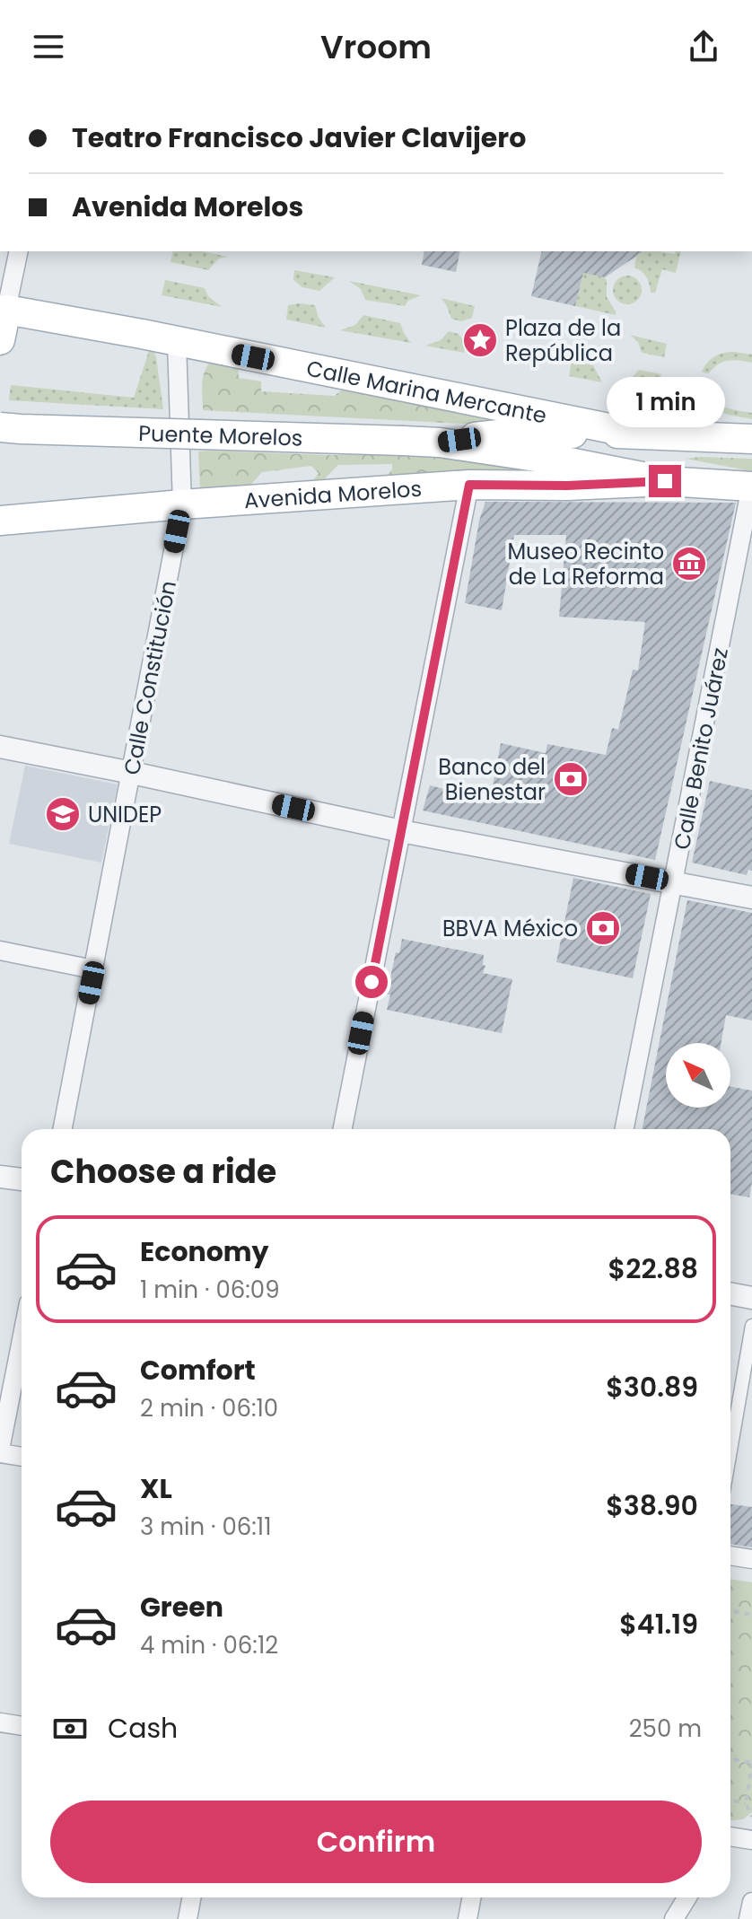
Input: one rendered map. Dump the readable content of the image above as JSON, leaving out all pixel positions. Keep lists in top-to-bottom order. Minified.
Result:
{"streets":{"main road":["Calle Marina Mercante","Puente Morelos","Avenida Morelos"],"street":["Calle Constitución","Calle Benito Juárez"]},"crossings":[["Calle Marina Mercante","Puente Morelos"],["Calle Marina Mercante","Calle Constitución"],["Avenida Morelos","Calle Constitución"]],"places":{"place":["Plaza de la República"],"museum":["Museo Recinto de La Reforma"],"bank":["Banco del Bienestar","BBVA México"],"school or university":["UNIDEP"]},"north":"top left","page":{"header":"Vroom","banner":["Teatro Francisco Javier Clavijero","Avenida Morelos"],"bubble":"1 min","heading":"Choose a ride","list":[{"name":"Economy","note":"1 min · 06:09","value":"$22.88"},{"name":"Comfort","note":"2 min · 06:10","value":"$30.89"},{"name":"XL","note":"3 min · 06:11","value":"$38.90"},{"name":"Green","note":"4 min · 06:12","value":"$41.19"}],"pay":["Cash","250 m"],"buttons":"Confirm"}}
